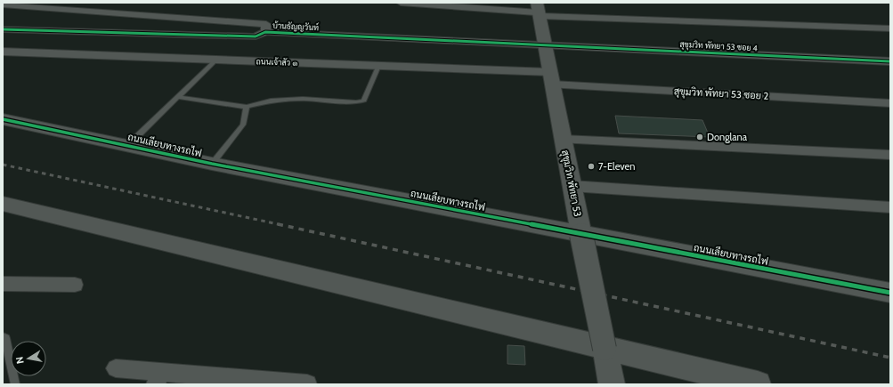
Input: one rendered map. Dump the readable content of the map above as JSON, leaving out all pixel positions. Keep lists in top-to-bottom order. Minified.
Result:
{"streets":{"street":["บ้านธัญญวันท์","สุขุมวิท พัทยา 53 ซอย 4","ถนนเจ้าสัว ๑","สุขุมวิท พัทยา 53 ซอย 2","ถนนเลียบทางรถไฟ","สุขุมวิท พัทยา 53"]},"crossings":[["บ้านธัญญวันท์","สุขุมวิท พัทยา 53 ซอย 4"],["บ้านธัญญวันท์","สุขุมวิท พัทยา 53"],["สุขุมวิท พัทยา 53 ซอย 4","สุขุมวิท พัทยา 53"],["ถนนเจ้าสัว ๑","สุขุมวิท พัทยา 53 ซอย 2"],["ถนนเจ้าสัว ๑","สุขุมวิท พัทยา 53"],["สุขุมวิท พัทยา 53 ซอย 2","สุขุมวิท พัทยา 53"],["ถนนเลียบทางรถไฟ","สุขุมวิท พัทยา 53"]],"places":["Donglana","7-Eleven"],"north":"left"}
